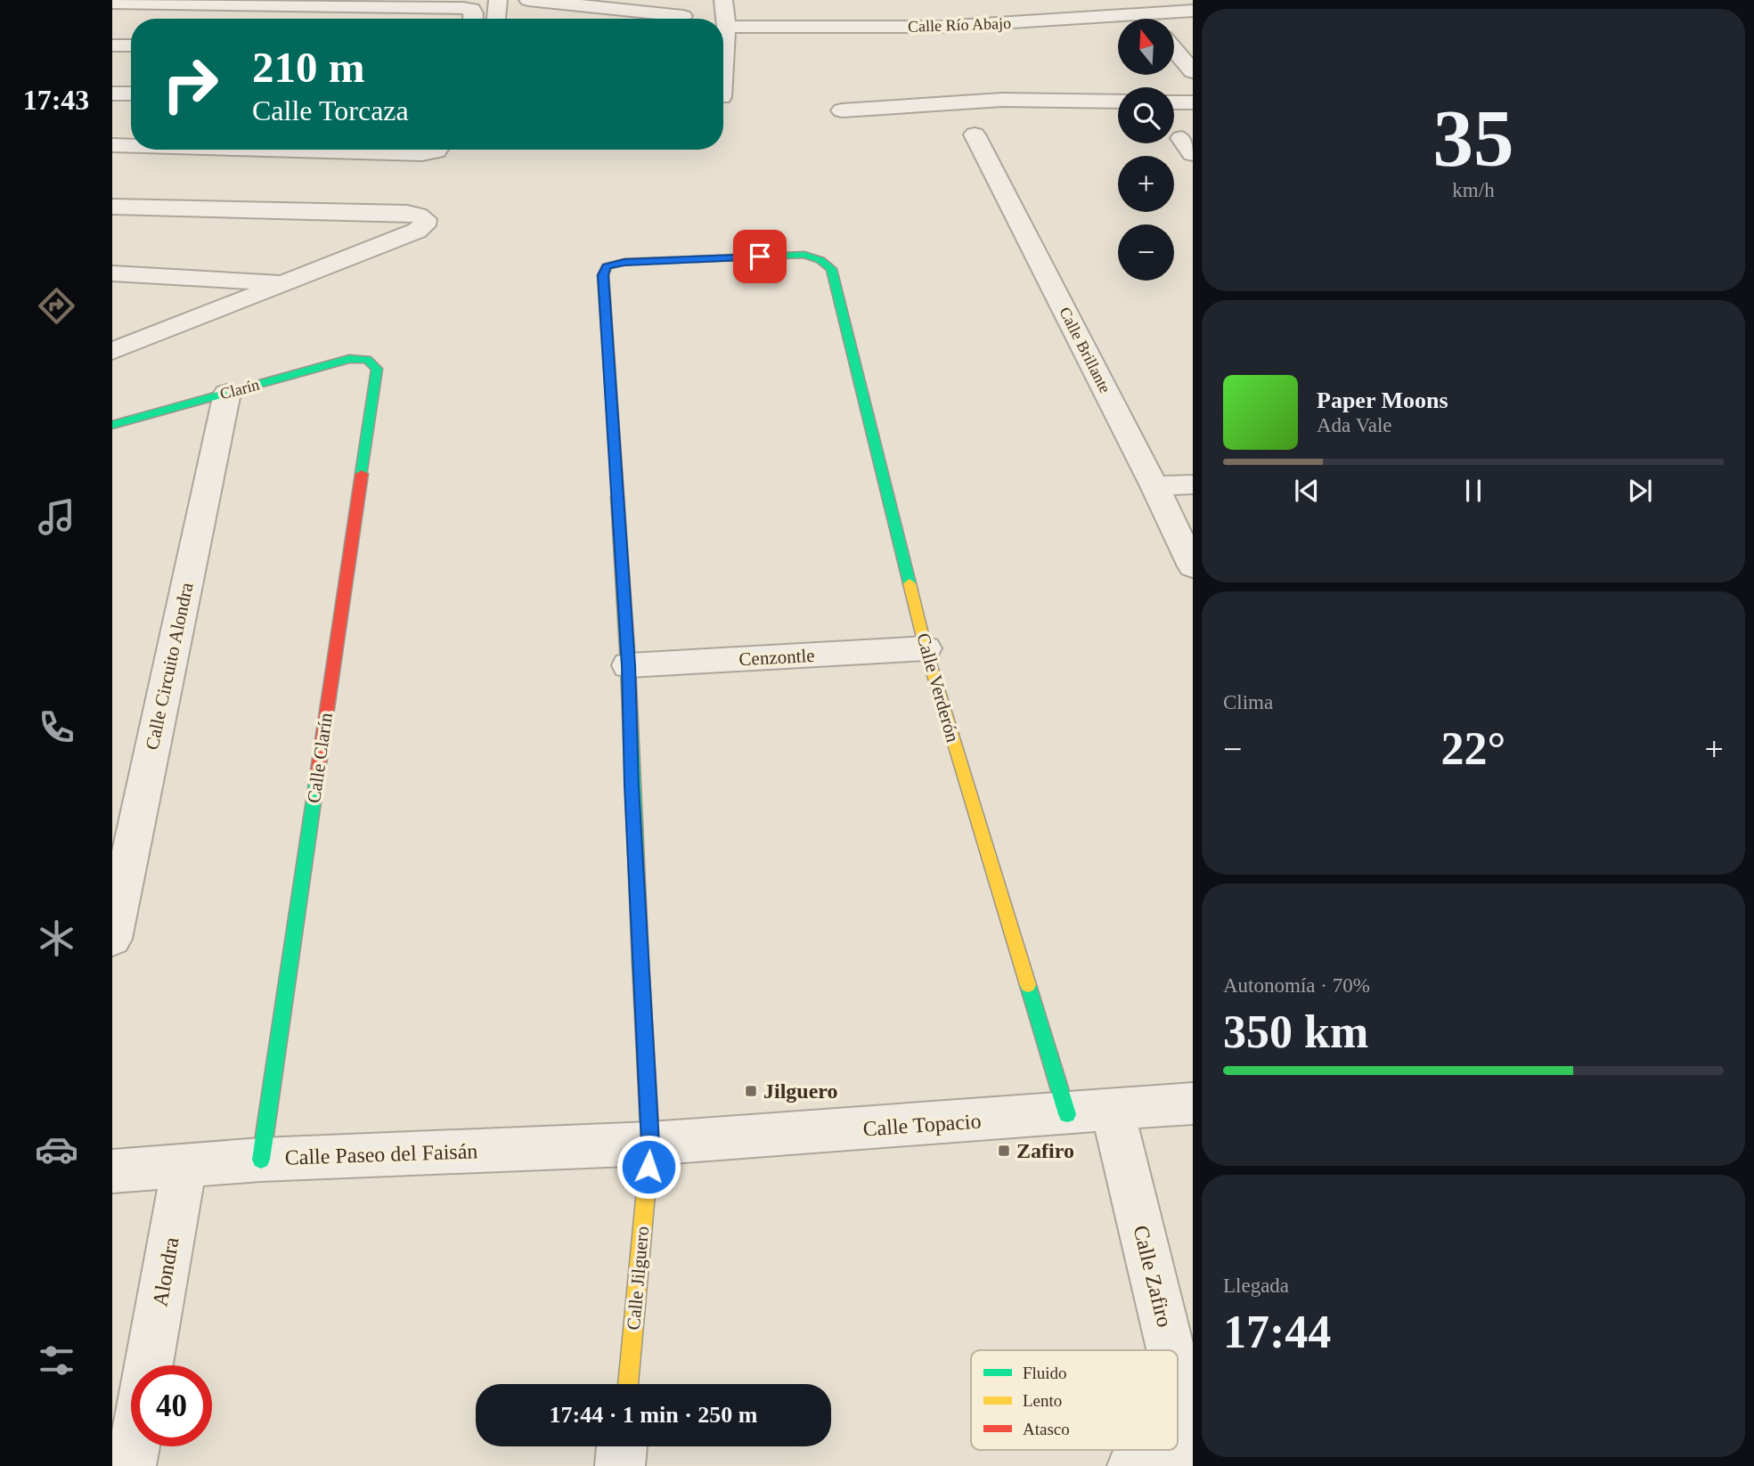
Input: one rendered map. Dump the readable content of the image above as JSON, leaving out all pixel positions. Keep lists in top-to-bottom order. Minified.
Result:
{"streets":{"street":["Calle Río Abajo","Calle Brillante","Clarín","Cenzontle","Calle Circuito Alondra","Calle Verderón","Calle Clarín","Calle Topacio","Calle Paseo del Faisán","Alondra","Calle Zafiro","Calle Jilguero"]},"crossings":[["Clarín","Calle Circuito Alondra"],["Clarín","Calle Clarín"],["Cenzontle","Calle Verderón"],["Cenzontle","Calle Jilguero"],["Calle Verderón","Calle Topacio"],["Calle Verderón","Calle Jilguero"],["Calle Clarín","Calle Paseo del Faisán"],["Calle Topacio","Calle Paseo del Faisán"],["Calle Topacio","Calle Zafiro"],["Calle Topacio","Calle Jilguero"],["Calle Paseo del Faisán","Alondra"],["Calle Paseo del Faisán","Calle Jilguero"]],"places":{"transit":["Jilguero","Zafiro"]},"legend":["Fluido","Lento","Atasco"],"north":"top","page":{"tabs":"17:43","tile":[["35","km/h"],"Clima",["Autonomía · 70%","350 km"],["Llegada","17:44"]],"map_buttons":["+","−"],"turn":["210 m","Calle Torcaza"],"song":["Paper Moons","Ada Vale"],"heat":["−","22°","+"],"limit":"40","trip":"17:44 · 1 min · 250 m"}}
